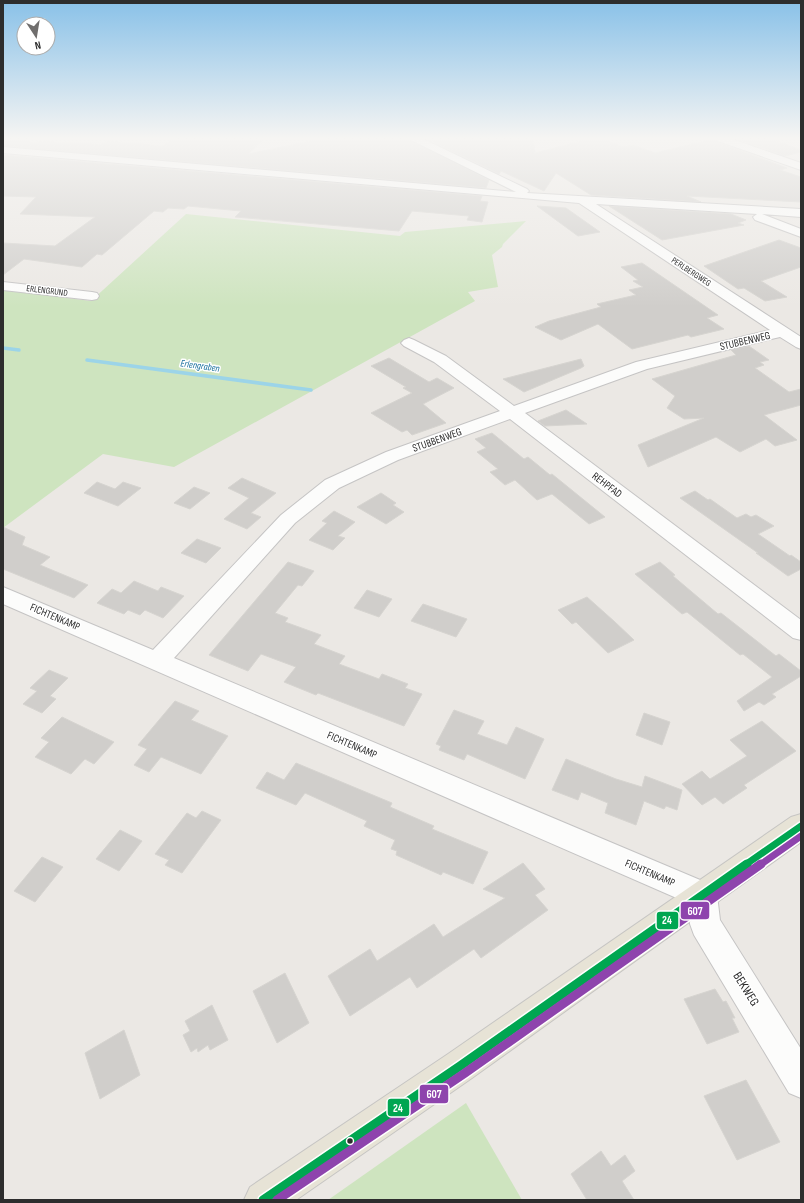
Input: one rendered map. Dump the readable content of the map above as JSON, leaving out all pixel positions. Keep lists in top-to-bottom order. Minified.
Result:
{"streets":{"street":["PERLBERGWEG","ERLENGRUND","STUBBENWEG","REHPFAD","FICHTENKAMP","BEKWEG"]},"crossings":[["PERLBERGWEG","STUBBENWEG"],["STUBBENWEG","REHPFAD"],["STUBBENWEG","FICHTENKAMP"],["FICHTENKAMP","BEKWEG"]],"water":["Erlengraben"],"lines":["transit line 24","transit line 607"],"north":"bottom"}
